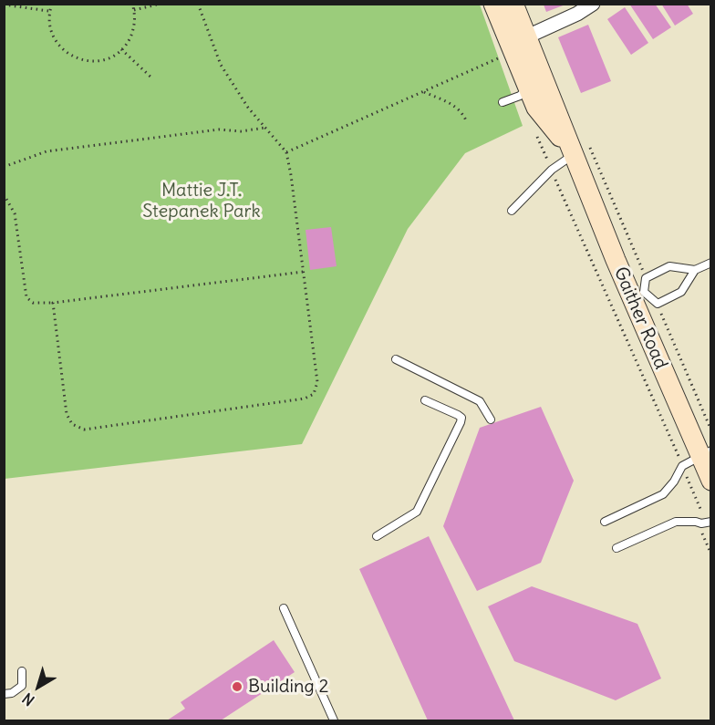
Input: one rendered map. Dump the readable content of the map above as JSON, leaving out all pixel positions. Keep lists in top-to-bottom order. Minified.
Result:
{"streets":{"main road":["Gaither Road"]},"parks":["Mattie J.T. Stepanek Park"],"places":["Building 2"],"north":"bottom left"}
